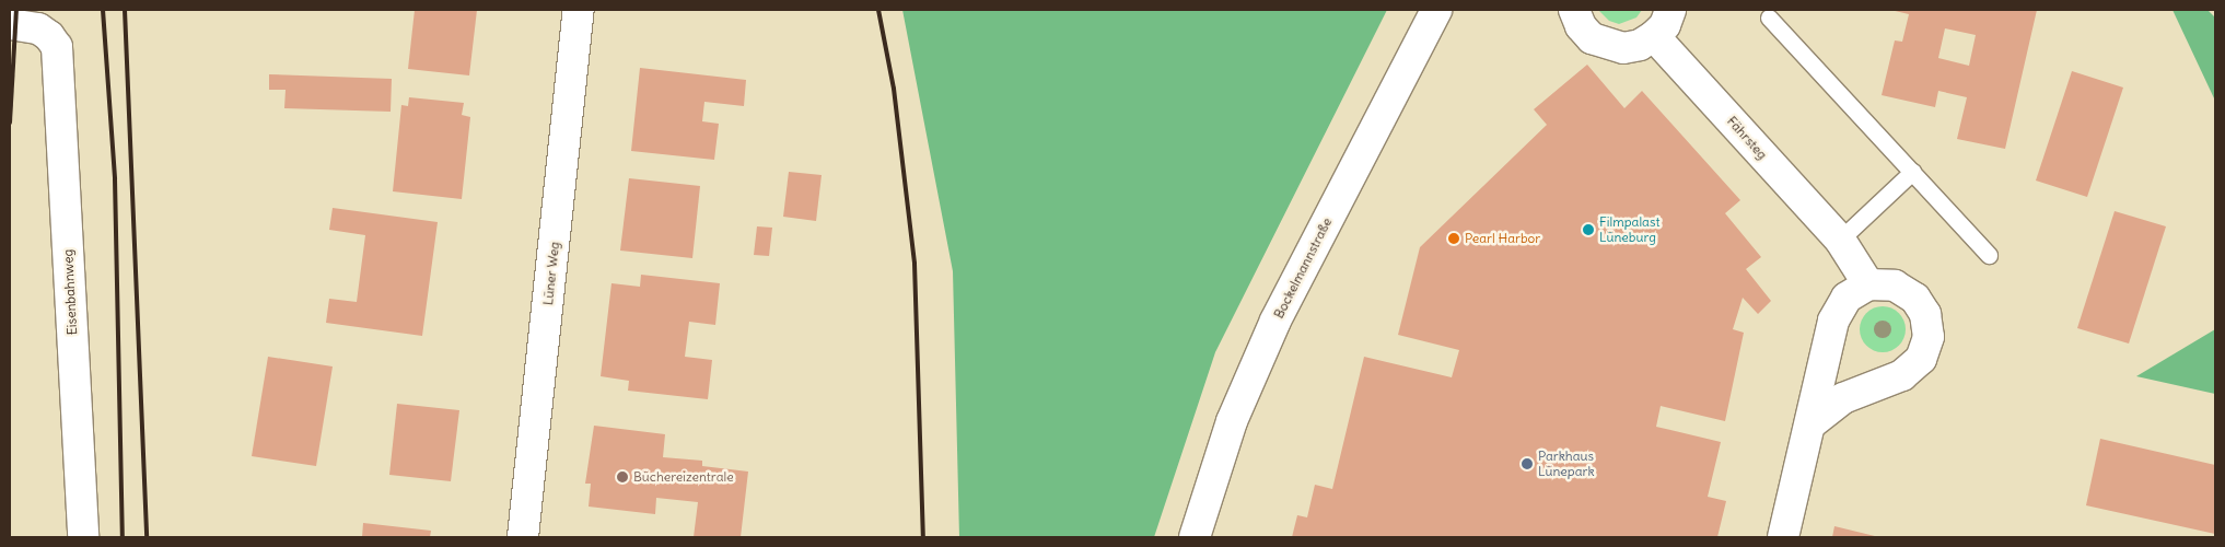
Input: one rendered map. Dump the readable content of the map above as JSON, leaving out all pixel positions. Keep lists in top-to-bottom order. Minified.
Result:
{"streets":{"street":["Fährsteg","Bockelmannstraße","Lüner Weg","Eisenbahnweg"]},"places":["Filmpalast Lüneburg","Pearl Harbor","Parkhaus Lünepark","Büchereizentrale"]}
